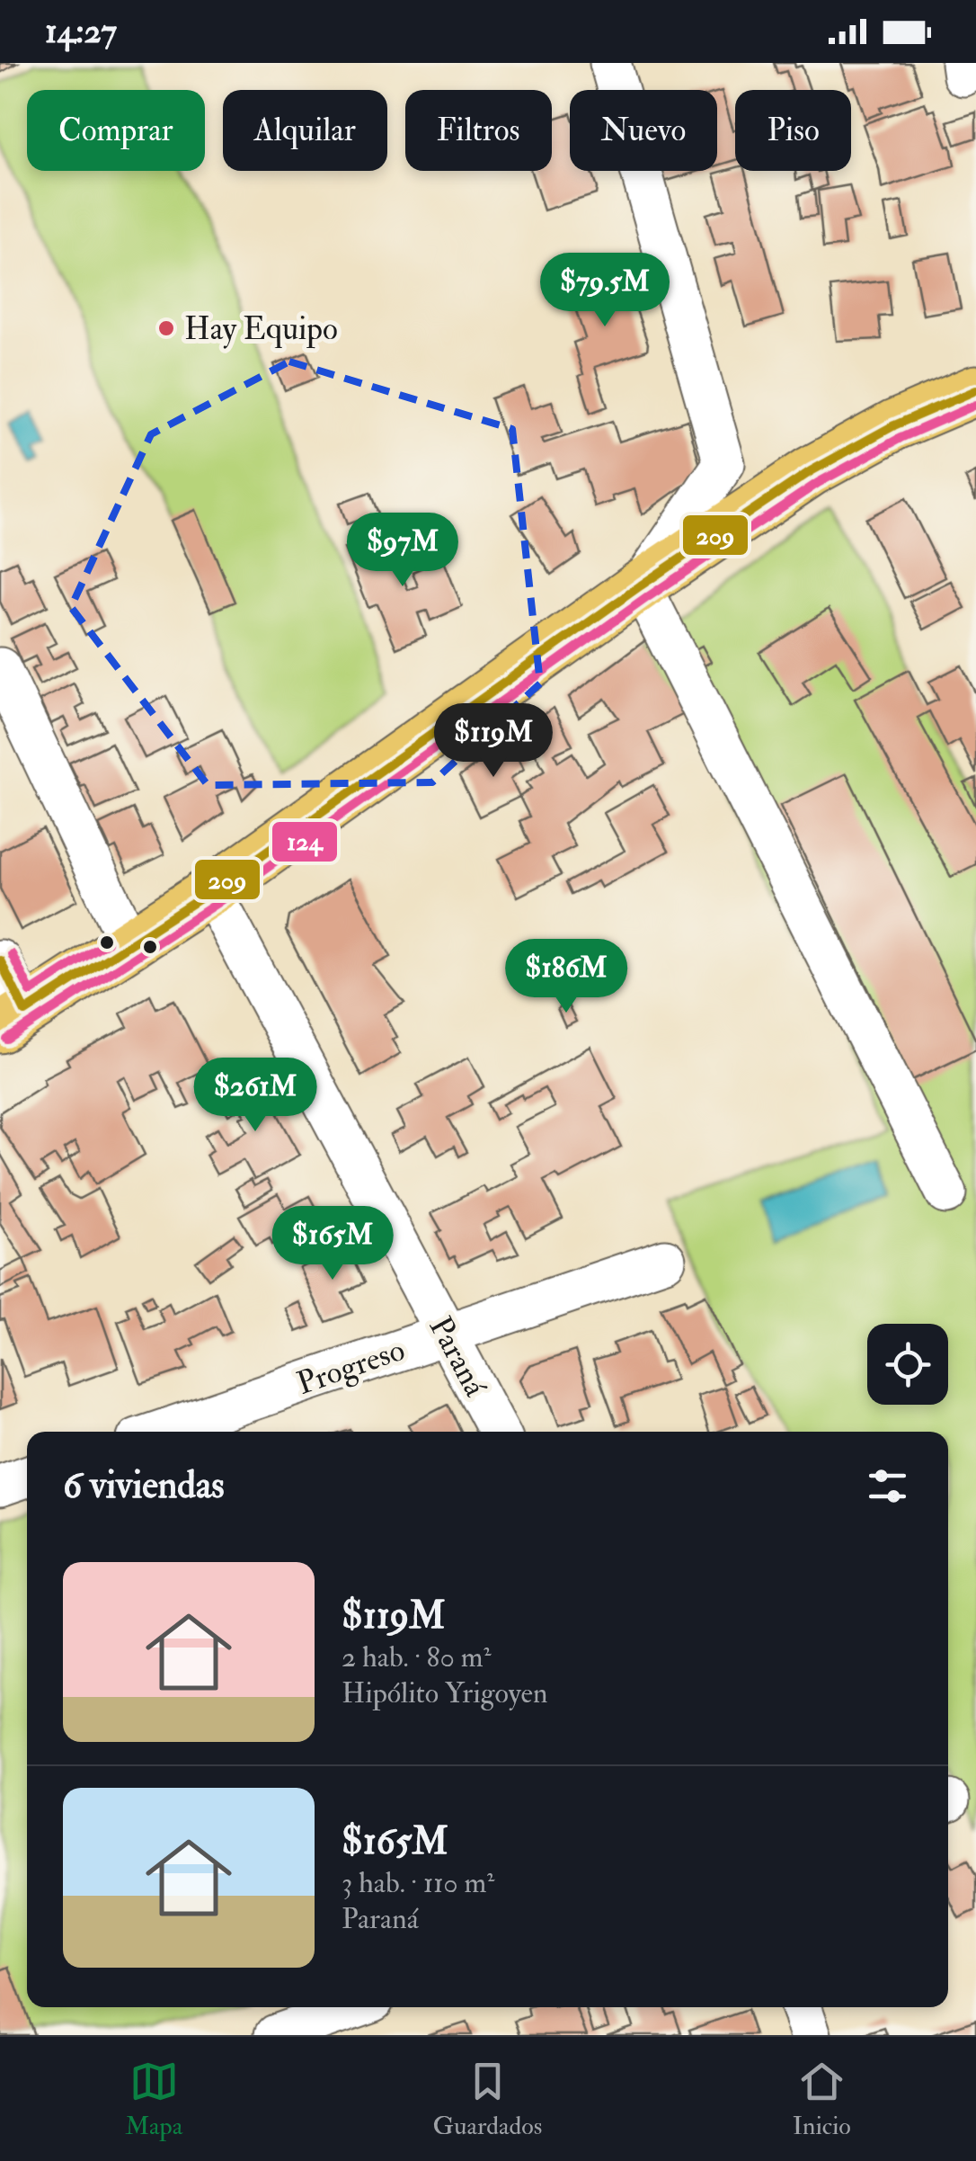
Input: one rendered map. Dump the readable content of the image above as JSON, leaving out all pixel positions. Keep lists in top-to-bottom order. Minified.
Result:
{"streets":{"street":["Paraná","Progreso"]},"crossings":[["Paraná","Progreso"]],"places":["Hay Equipo"],"lines":["transit line 209","transit line 124"],"page":{"status":"14:27","chip":["Comprar","Alquilar","Filtros","Nuevo","Piso"],"price":["$79.5M","$97M","$119M","$186M","$261M","$165M"],"heading":"6 viviendas","list":[{"name":"$119M","note":"2 hab. · 80 m² · Hipólito Yrigoyen"},{"name":"$165M","note":"3 hab. · 110 m² · Paraná"}],"tabs":["Mapa","Guardados","Inicio"]}}
